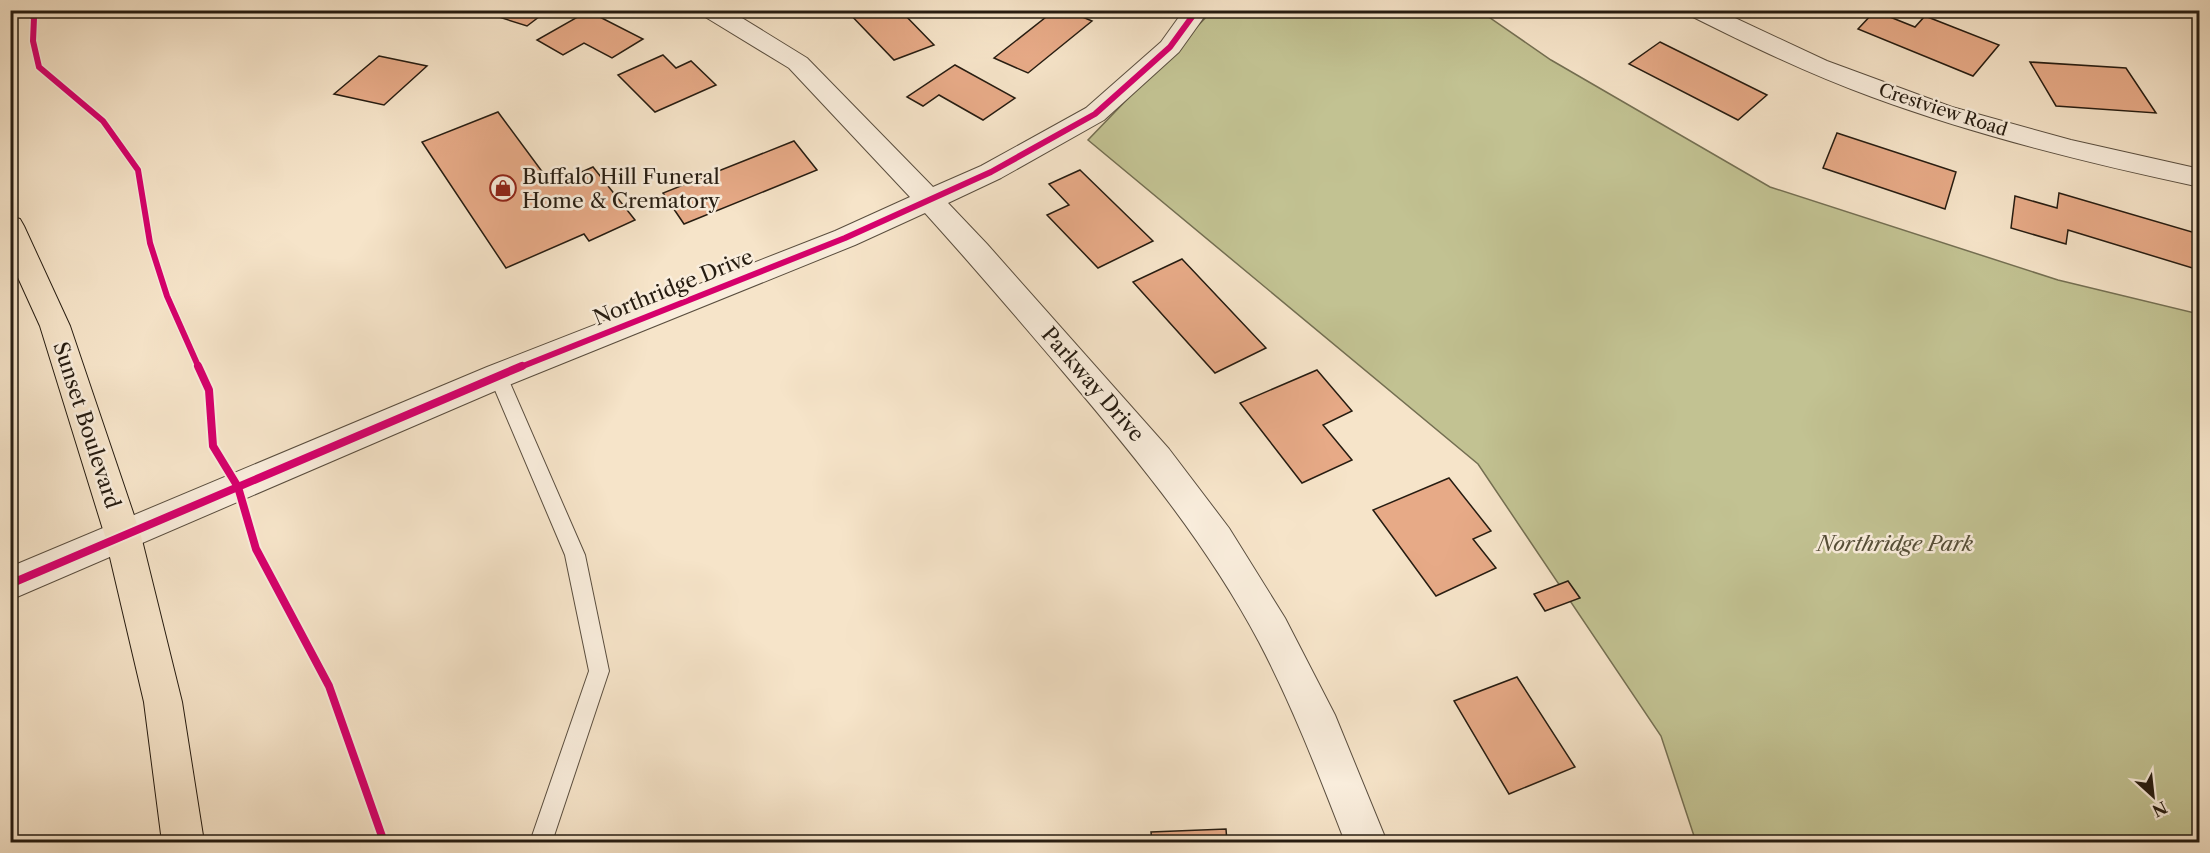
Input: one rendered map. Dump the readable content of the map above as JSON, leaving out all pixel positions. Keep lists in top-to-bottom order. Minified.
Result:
{"streets":{"main road":["Sunset Boulevard"],"street":["Crestview Road","Northridge Drive","Parkway Drive"]},"crossings":[["Northridge Drive","Parkway Drive"],["Northridge Drive","Sunset Boulevard"]],"parks":["Northridge Park"],"places":{"shop":["Buffalo Hill Funeral Home & Crematory"]},"north":"bottom right"}
